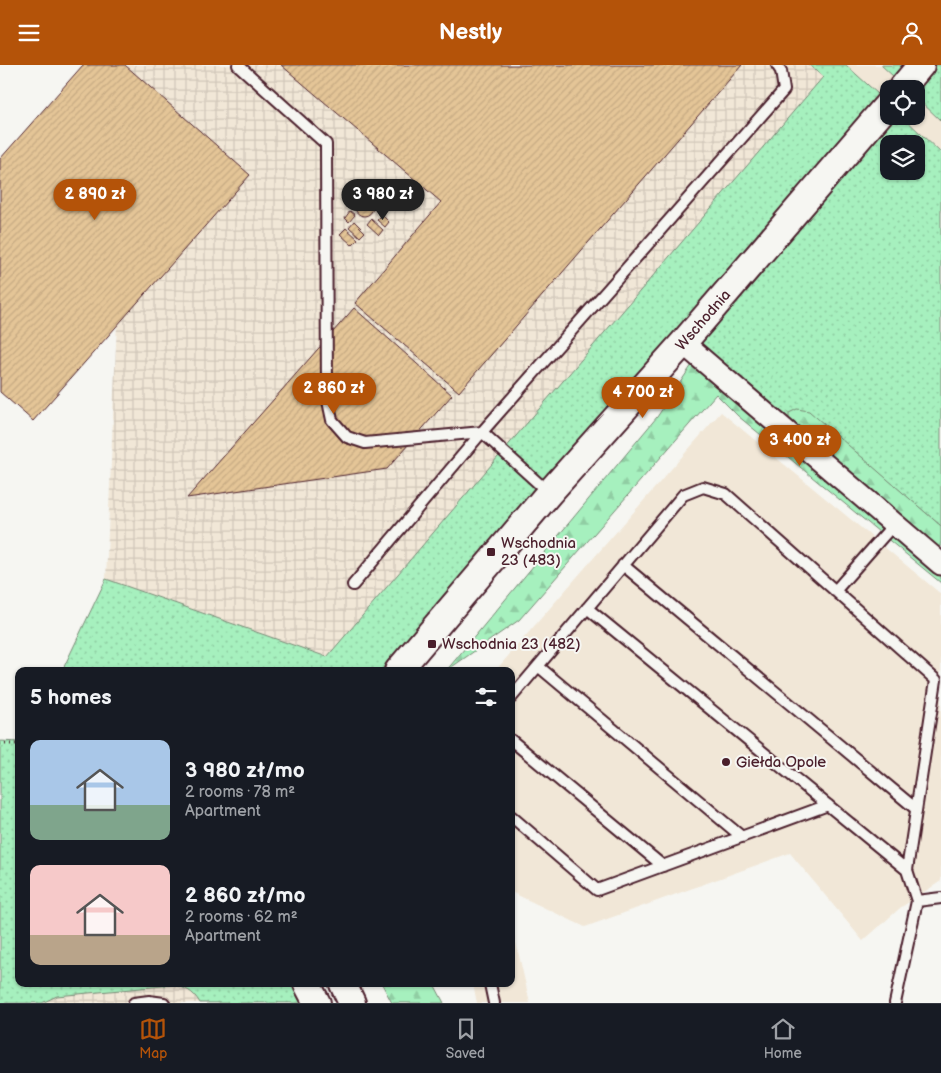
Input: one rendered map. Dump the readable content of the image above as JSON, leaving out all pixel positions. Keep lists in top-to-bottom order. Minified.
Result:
{"streets":{"street":["Wschodnia"]},"places":{"transit":["Wschodnia 23 (483)","Wschodnia 23 (482)"],"other":["Giełda Opole"]},"page":{"header":"Nestly","price":["2 890 zł","3 980 zł","2 860 zł","4 700 zł","3 400 zł"],"heading":"5 homes","list":[{"name":"3 980 zł/mo","note":"2 rooms · 78 m² · Apartment"},{"name":"2 860 zł/mo","note":"2 rooms · 62 m² · Apartment"}],"tabs":["Map","Saved","Home"]}}
